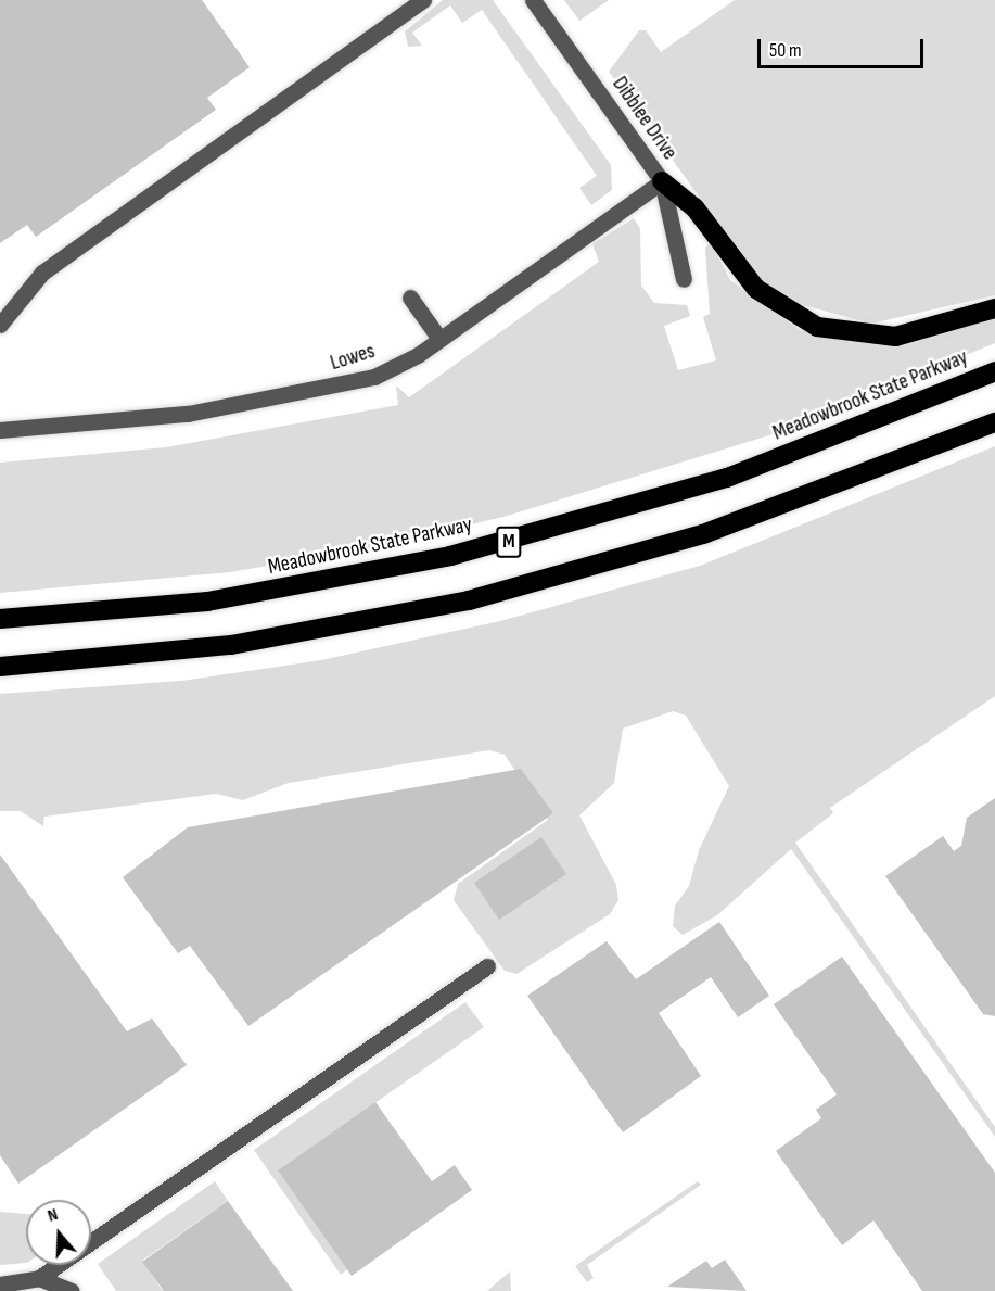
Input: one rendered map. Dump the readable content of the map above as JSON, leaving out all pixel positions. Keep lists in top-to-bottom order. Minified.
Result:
{"streets":{"highway":["Meadowbrook State Parkway","M"],"street":["Dibblee Drive","Lowes"]},"crossings":[["Dibblee Drive","Lowes"]],"scale_bar":"50 m","north":"top"}
